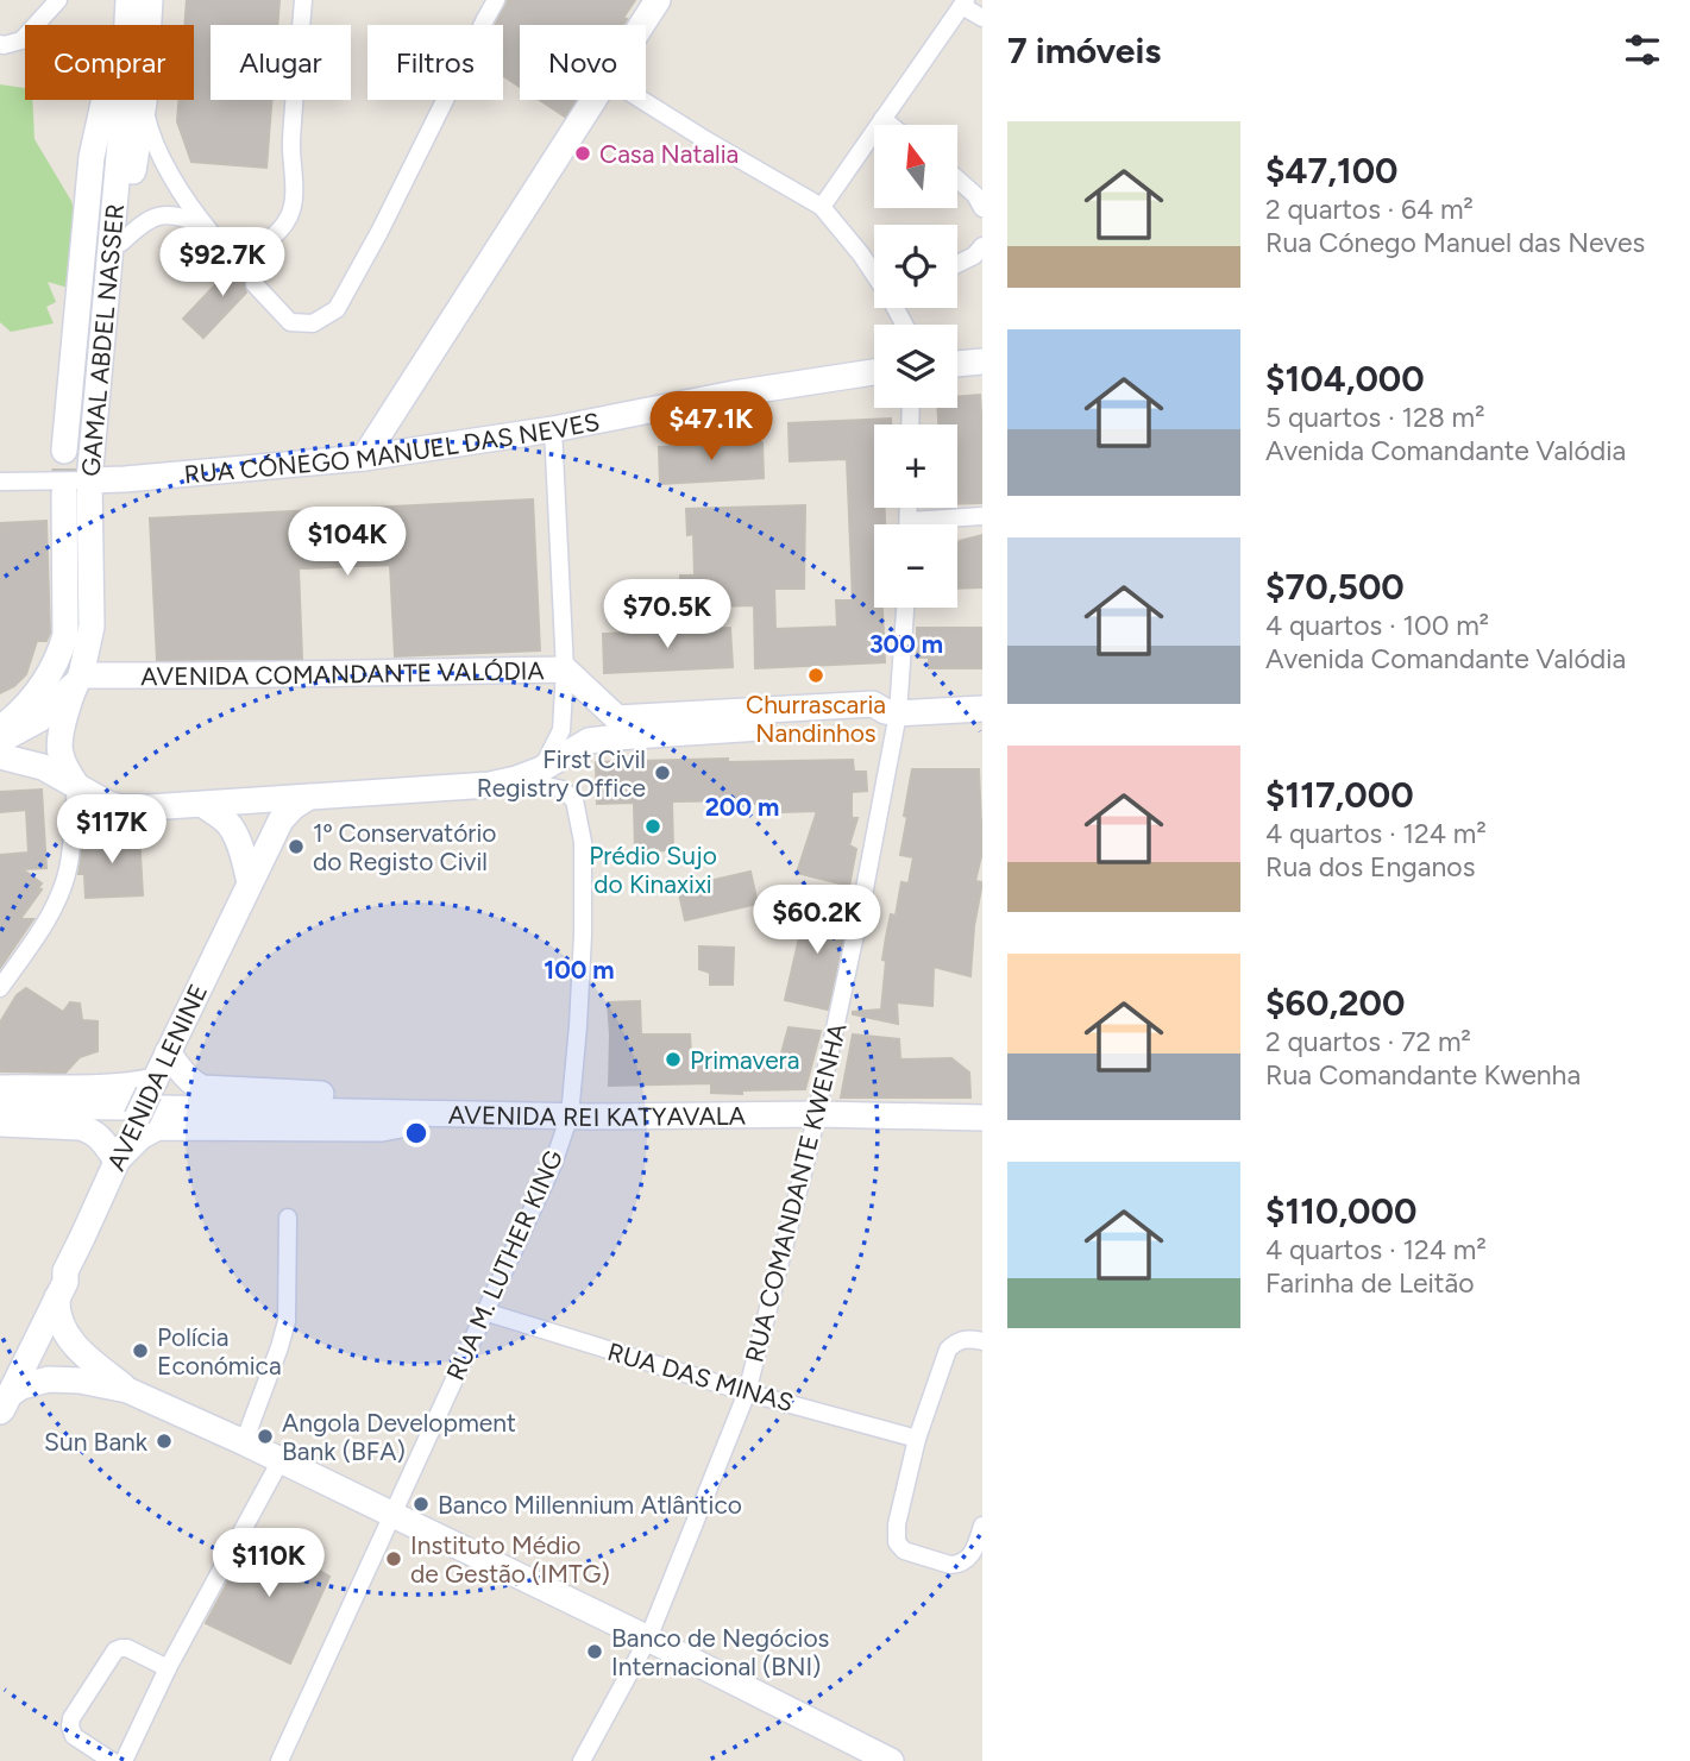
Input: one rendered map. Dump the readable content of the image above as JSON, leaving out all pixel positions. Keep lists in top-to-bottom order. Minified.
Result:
{"streets":{"main road":["GAMAL ABDEL NASSER","RUA CÓNEGO MANUEL DAS NEVES","AVENIDA COMANDANTE VALÓDIA","AVENIDA LENINE","AVENIDA REI KATYAVALA"],"street":["RUA COMANDANTE KWENHA","RUA M. LUTHER KING","RUA DAS MINAS"]},"crossings":[["GAMAL ABDEL NASSER","RUA CÓNEGO MANUEL DAS NEVES"],["GAMAL ABDEL NASSER","AVENIDA COMANDANTE VALÓDIA"],["AVENIDA COMANDANTE VALÓDIA","AVENIDA LENINE"],["AVENIDA COMANDANTE VALÓDIA","RUA COMANDANTE KWENHA"],["AVENIDA COMANDANTE VALÓDIA","RUA M. LUTHER KING"],["AVENIDA LENINE","AVENIDA REI KATYAVALA"],["AVENIDA REI KATYAVALA","RUA COMANDANTE KWENHA"],["AVENIDA REI KATYAVALA","RUA M. LUTHER KING"],["RUA COMANDANTE KWENHA","RUA DAS MINAS"],["RUA M. LUTHER KING","RUA DAS MINAS"]],"places":["Casa Natalia","Churrascaria Nandinhos","First Civil Registry Office","Prédio Sujo do Kinaxixi","1º Conservatório do Registo Civil","Primavera","Polícia Económica","Angola Development Bank (BFA)","Sun Bank","Banco Millennium Atlântico","Instituto Médio de Gestão (IMTG)","Banco de Negócios Internacional (BNI)"],"north":"top","page":{"heading":"7 imóveis","chip":["Comprar","Alugar","Filtros","Novo"],"list":[{"name":"$47,100","note":"2 quartos · 64 m² · Rua Cónego Manuel das Neves"},{"name":"$104,000","note":"5 quartos · 128 m² · Avenida Comandante Valódia"},{"name":"$70,500","note":"4 quartos · 100 m² · Avenida Comandante Valódia"},{"name":"$117,000","note":"4 quartos · 124 m² · Rua dos Enganos"},{"name":"$60,200","note":"2 quartos · 72 m² · Rua Comandante Kwenha"},{"name":"$110,000","note":"4 quartos · 124 m² · Farinha de Leitão"}],"map_buttons":["+","−"],"price":["$92.7K","$47.1K","$104K","$70.5K","$117K","$60.2K","$110K"]},"rings":["300 m","200 m","100 m"]}
